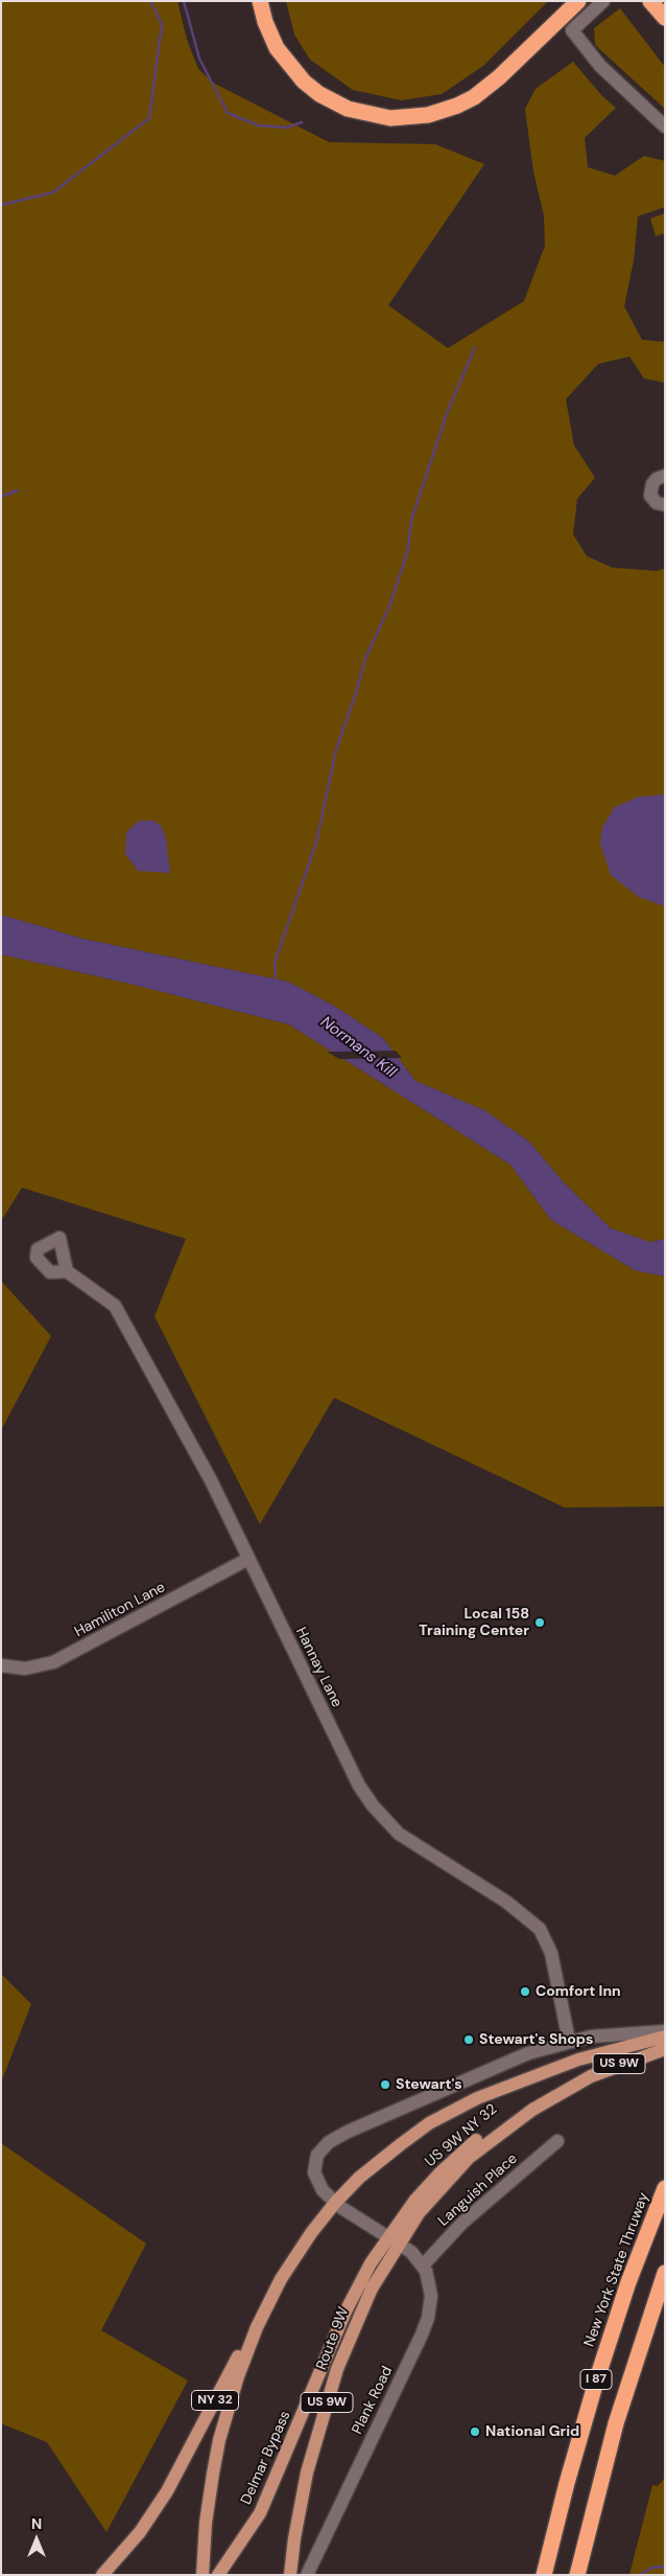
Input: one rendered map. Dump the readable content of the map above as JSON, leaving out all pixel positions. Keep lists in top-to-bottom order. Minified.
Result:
{"streets":{"highway":["New York State Thruway","I 87"],"main road":["US 9W","Route 9W","NY 32","Delmar Bypass"],"street":["Hamiliton Lane","Hannay Lane","Languish Place","Plank Road"]},"crossings":[["Hamiliton Lane","Hannay Lane"],["Hannay Lane","Plank Road"],["US 9W","Route 9W"],["US 9W","NY 32"],["US 9W","Plank Road"],["US 9W","Delmar Bypass"],["Languish Place","Plank Road"],["Route 9W","Plank Road"],["Route 9W","Delmar Bypass"],["Plank Road","Delmar Bypass"]],"water":["Normans Kill"],"places":["Local 158 Training Center","Comfort Inn","Stewart's Shops","Stewart's","National Grid"],"north":"top"}
